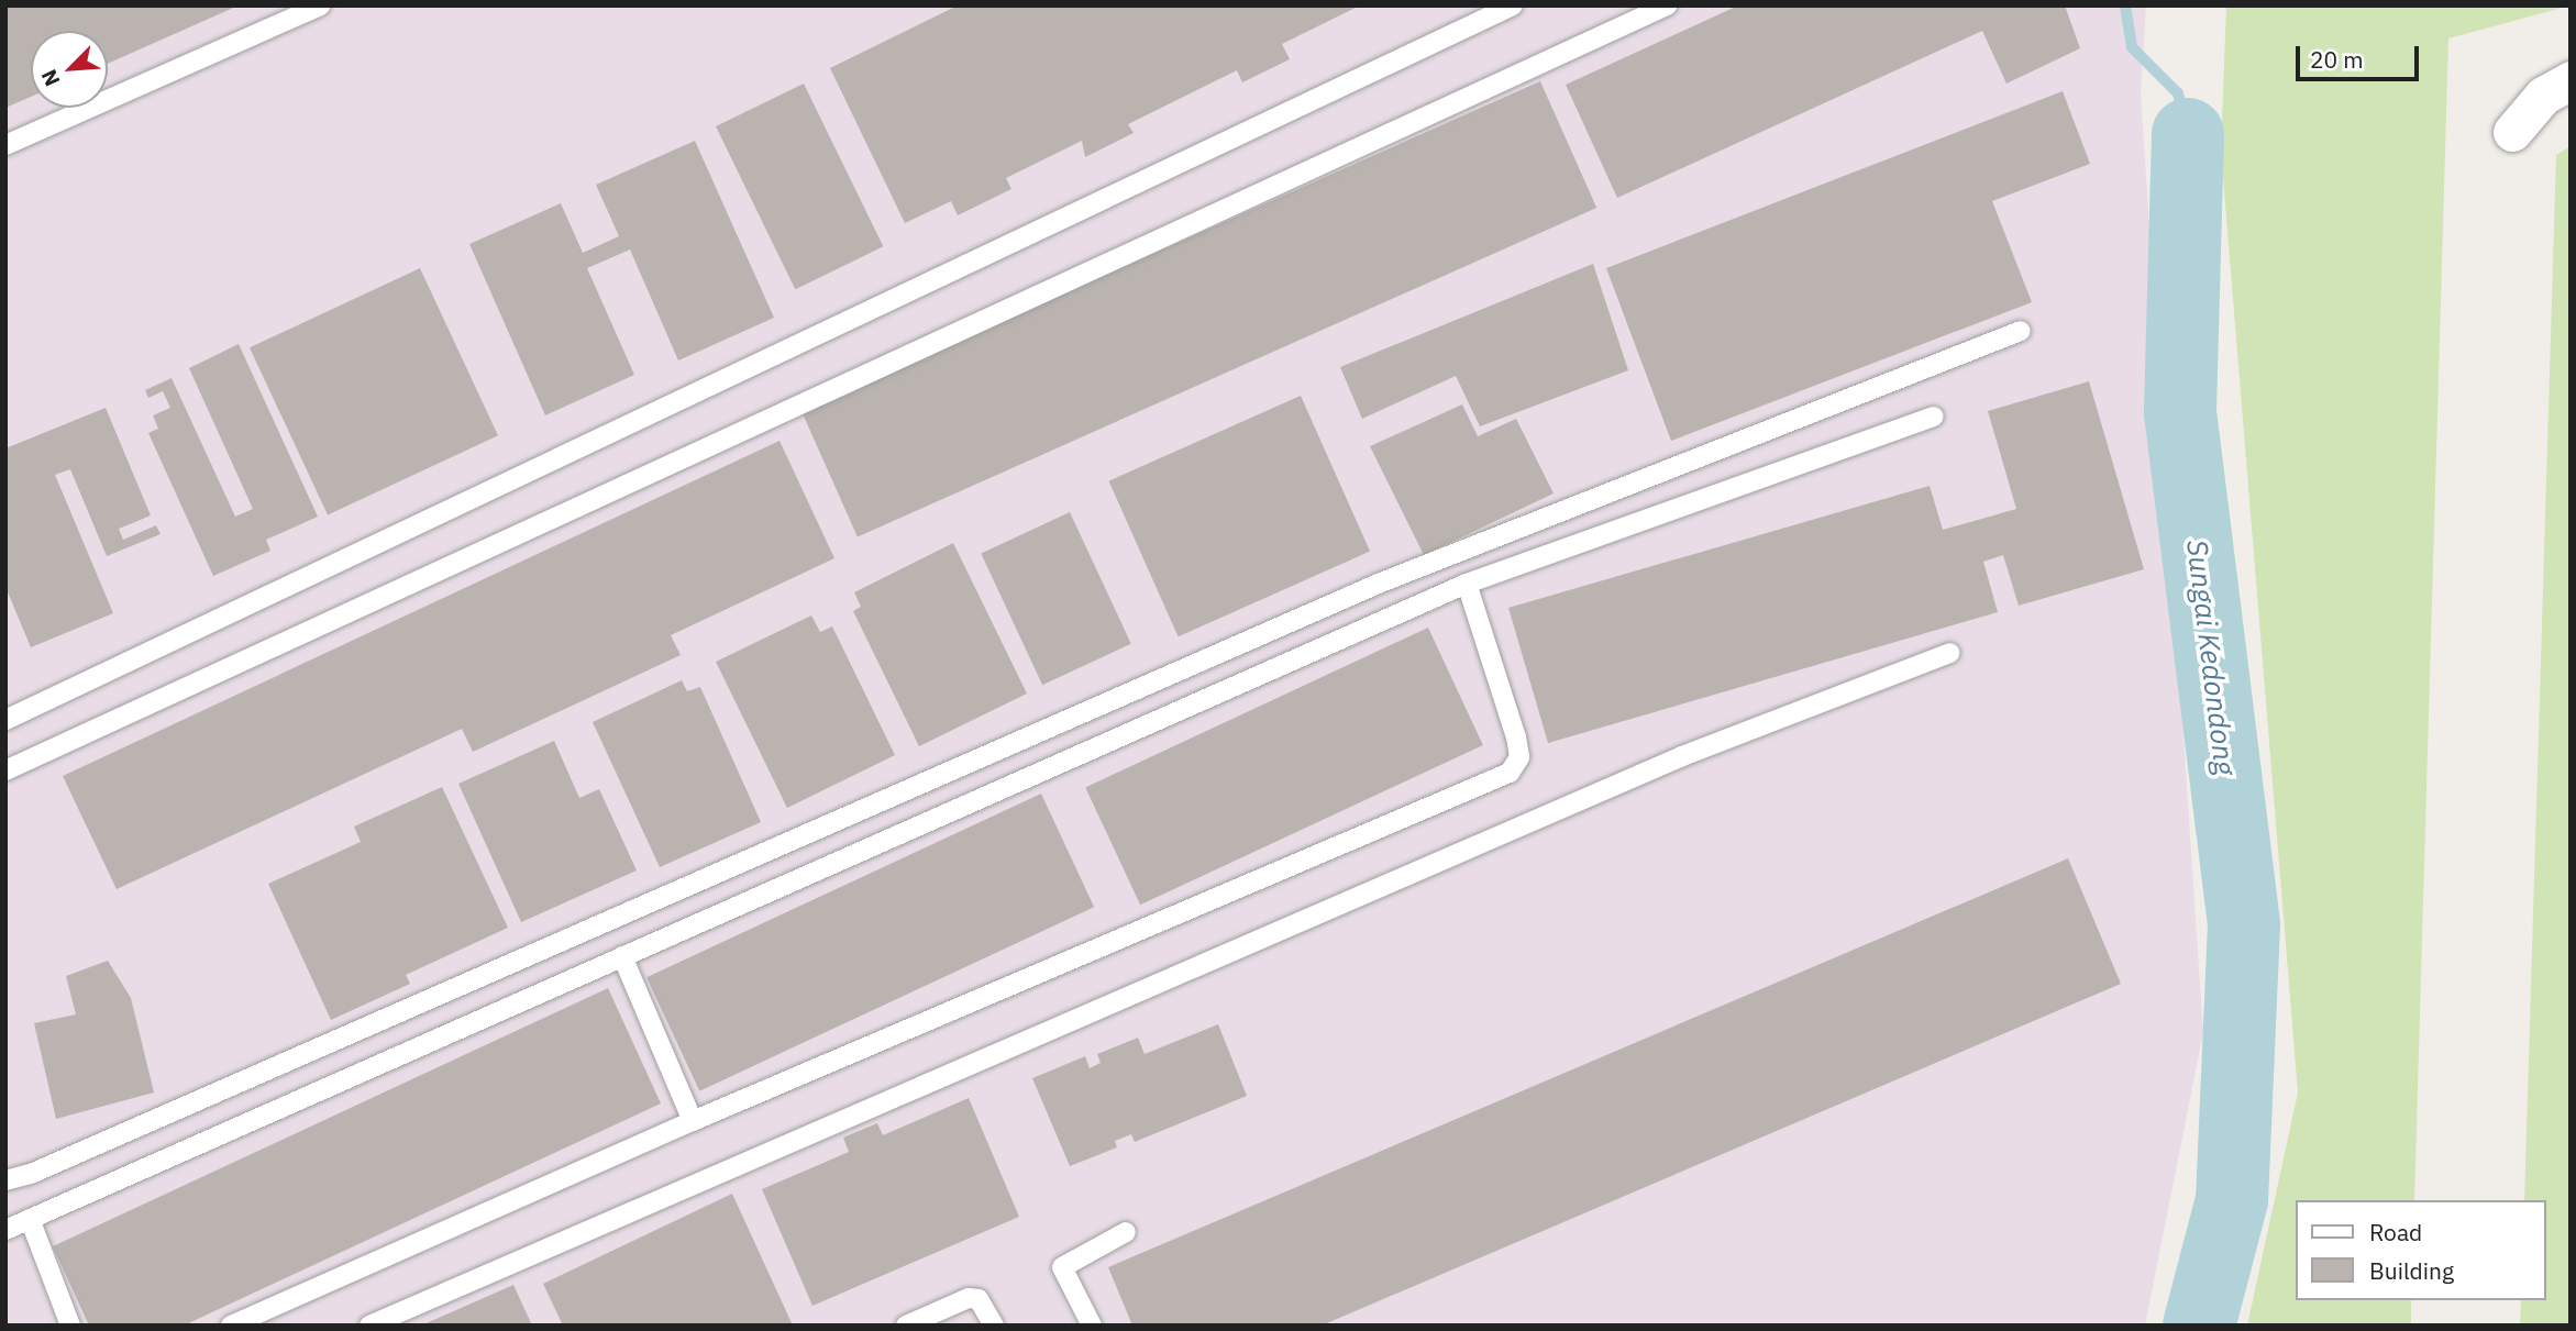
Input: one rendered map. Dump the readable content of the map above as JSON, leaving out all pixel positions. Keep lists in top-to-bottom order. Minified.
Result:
{"water":["Sungai Kedondong"],"legend":["Road","Building"],"scale_bar":"20 m","north":"bottom left"}
